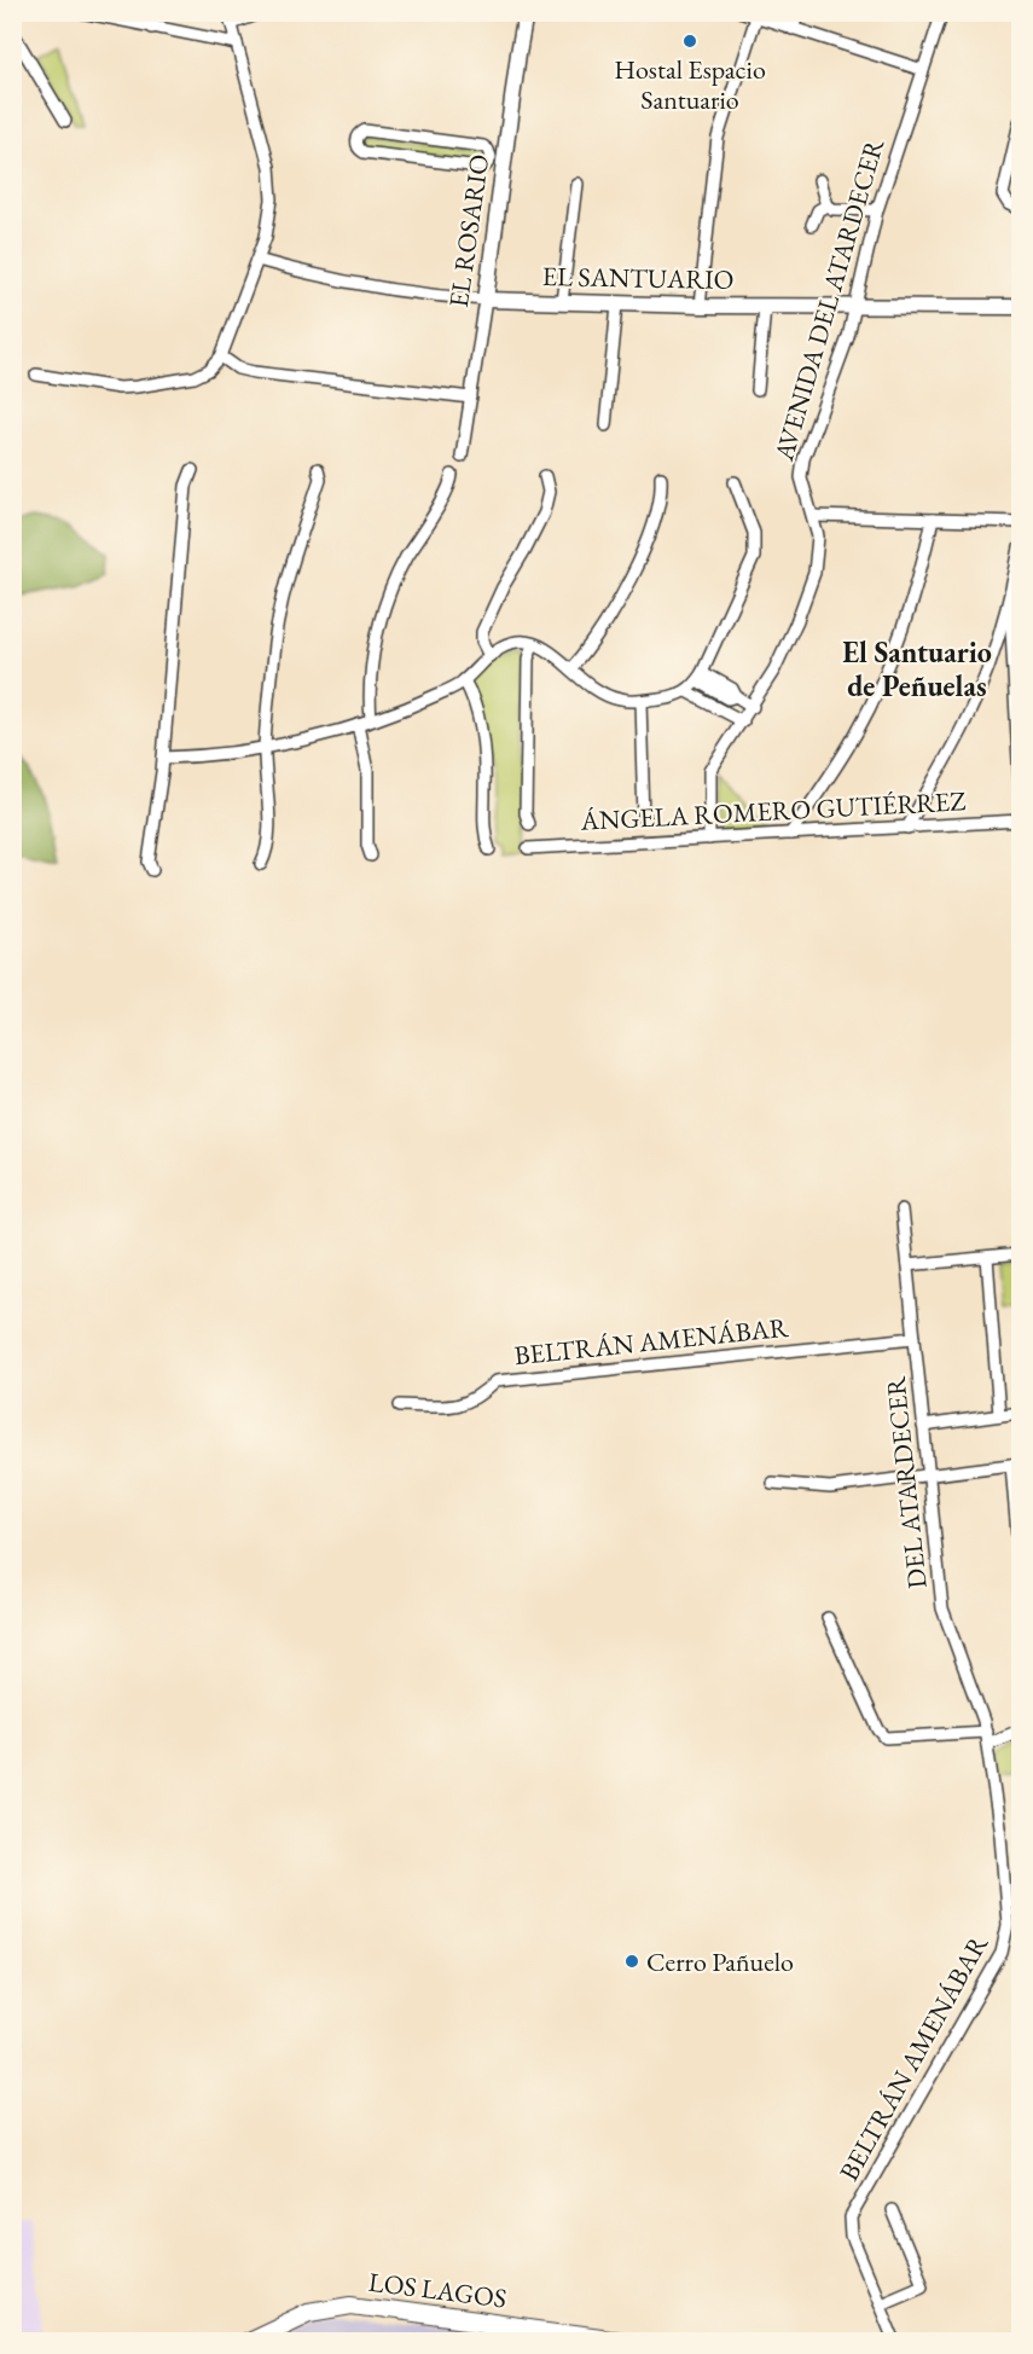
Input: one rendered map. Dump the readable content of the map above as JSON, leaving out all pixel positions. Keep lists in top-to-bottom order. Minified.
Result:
{"streets":{"main road":["LOS LAGOS"],"street":["EL ROSARIO","EL SANTUARIO","AVENIDA DEL ATARDECER","ÁNGELA ROMERO GUTIÉRREZ","BELTRÁN AMENÁBAR","DEL ATARDECER"]},"crossings":[["EL ROSARIO","EL SANTUARIO"],["EL SANTUARIO","AVENIDA DEL ATARDECER"],["AVENIDA DEL ATARDECER","ÁNGELA ROMERO GUTIÉRREZ"],["BELTRÁN AMENÁBAR","DEL ATARDECER"]],"districts":["El Santuario de Peñuelas"],"places":["Hostal Espacio Santuario","Cerro Pañuelo"]}
